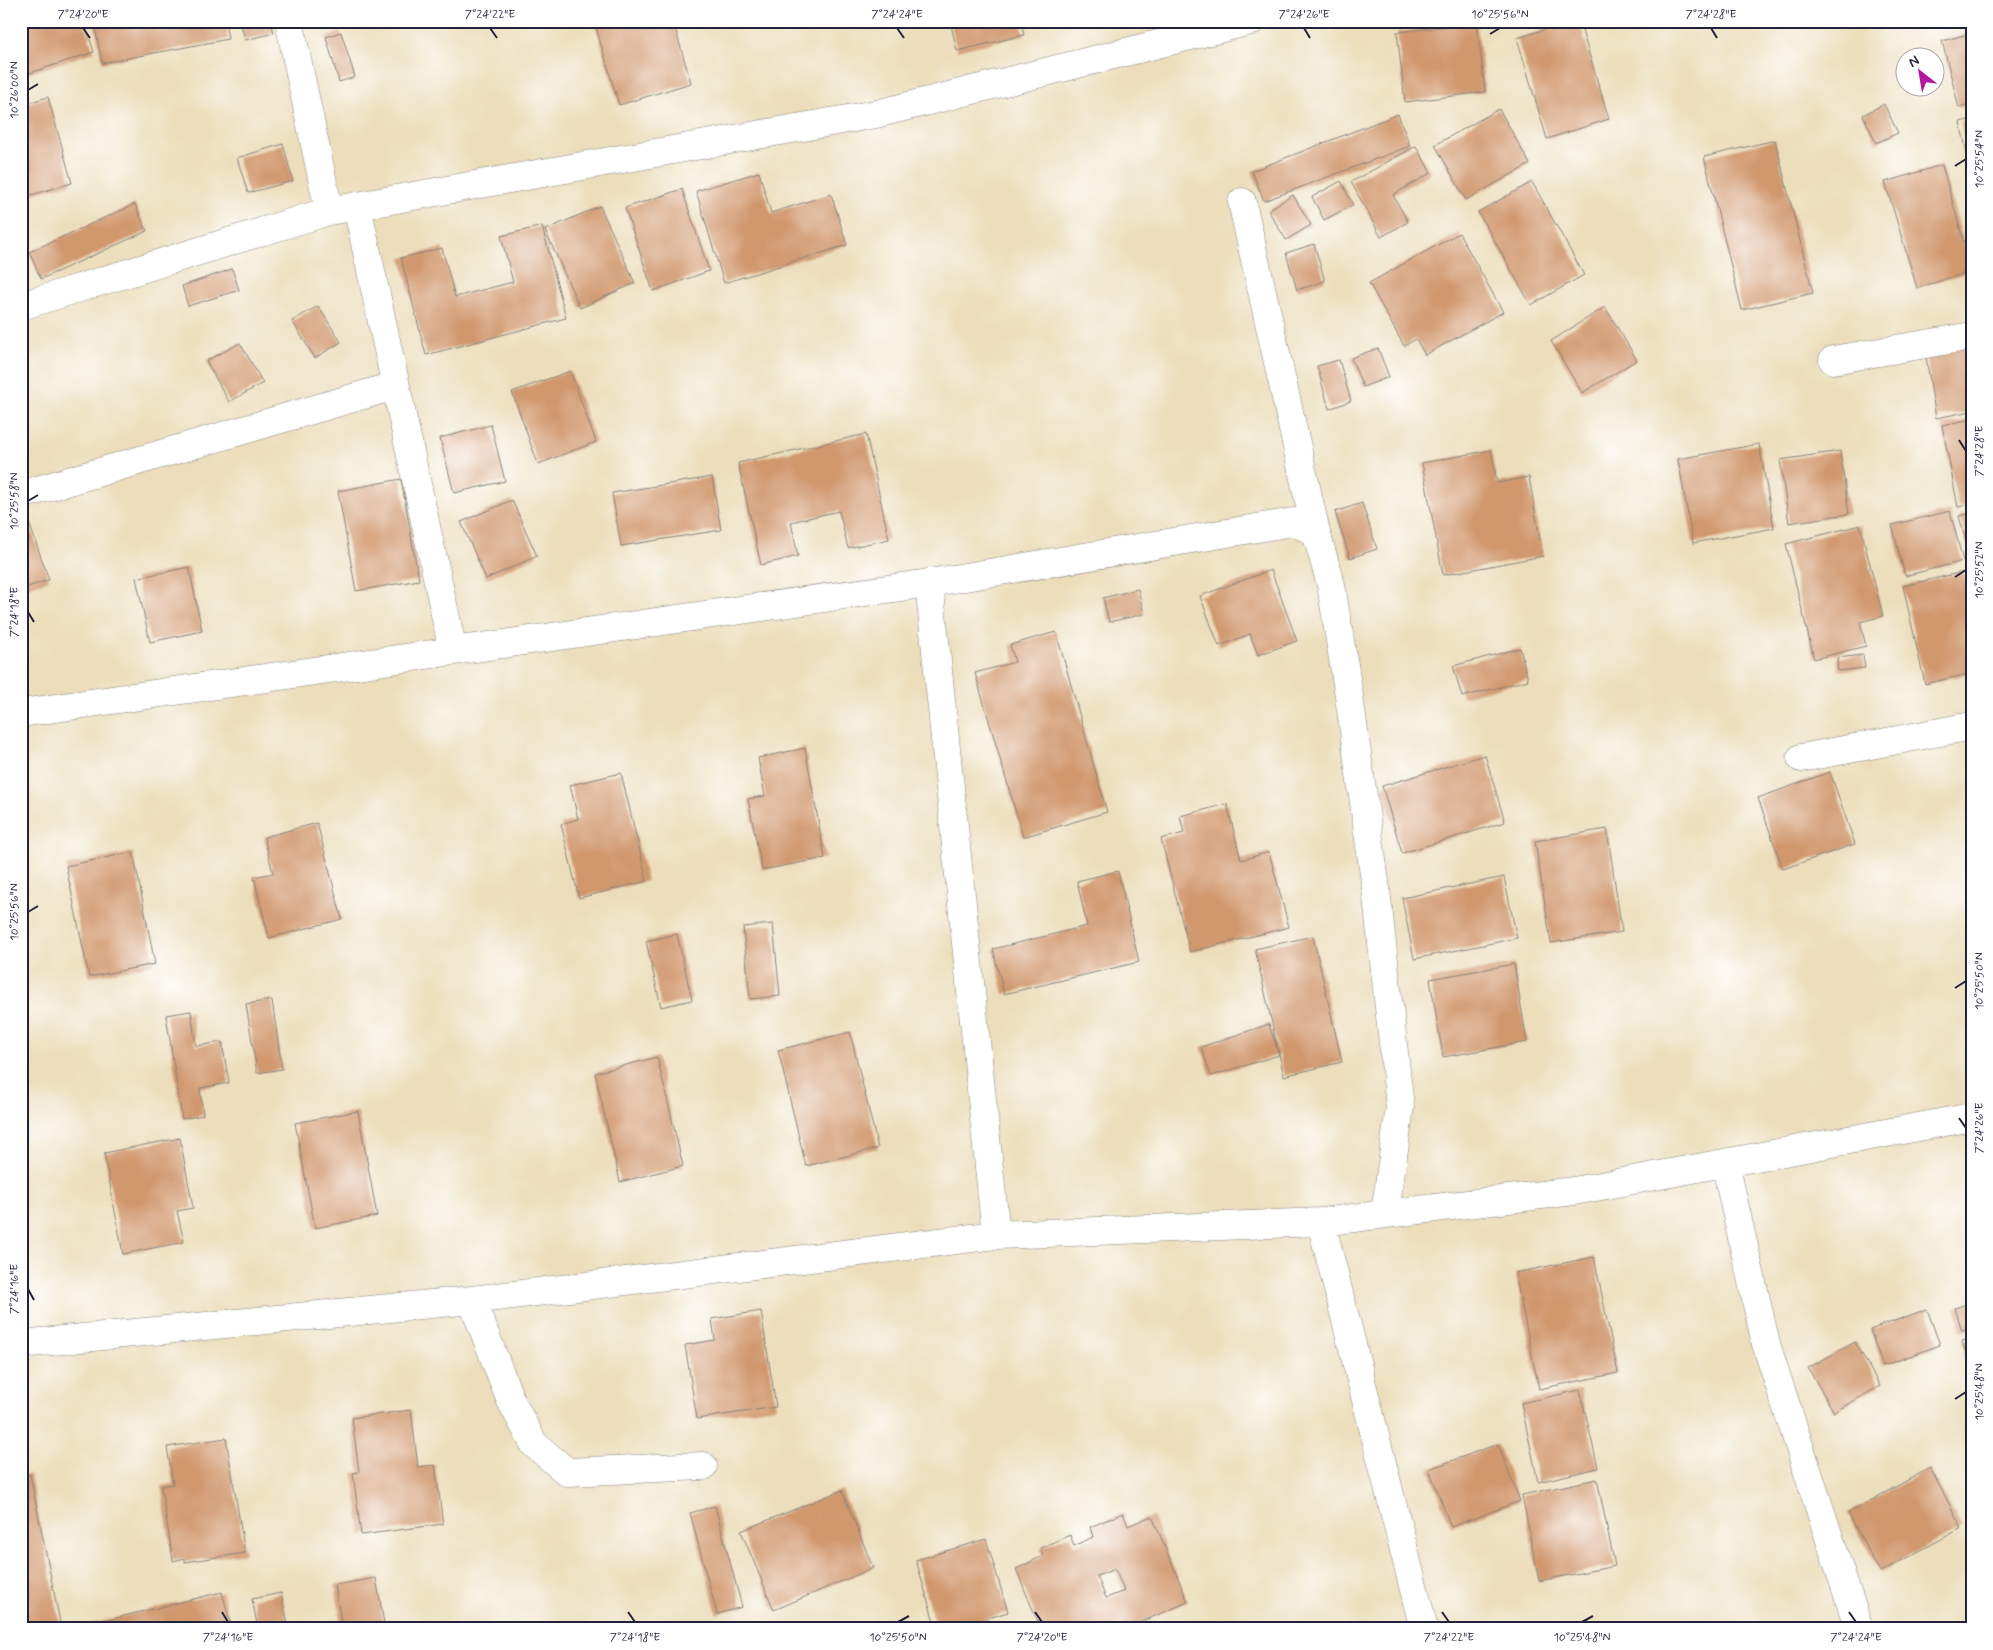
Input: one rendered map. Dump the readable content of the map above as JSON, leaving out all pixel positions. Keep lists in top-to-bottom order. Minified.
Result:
{"north":"top left","coordinates":["7°24'20\"E","7°24'22\"E","7°24'24\"E","7°24'26\"E","10°25'56\"N","7°24'28\"E","10°26'00\"N","10°25'54\"N","10°25'58\"N","10°25'52\"N","7°24'18\"E","10°25'50\"N","7°24'16\"E","10°25'48\"N"]}
